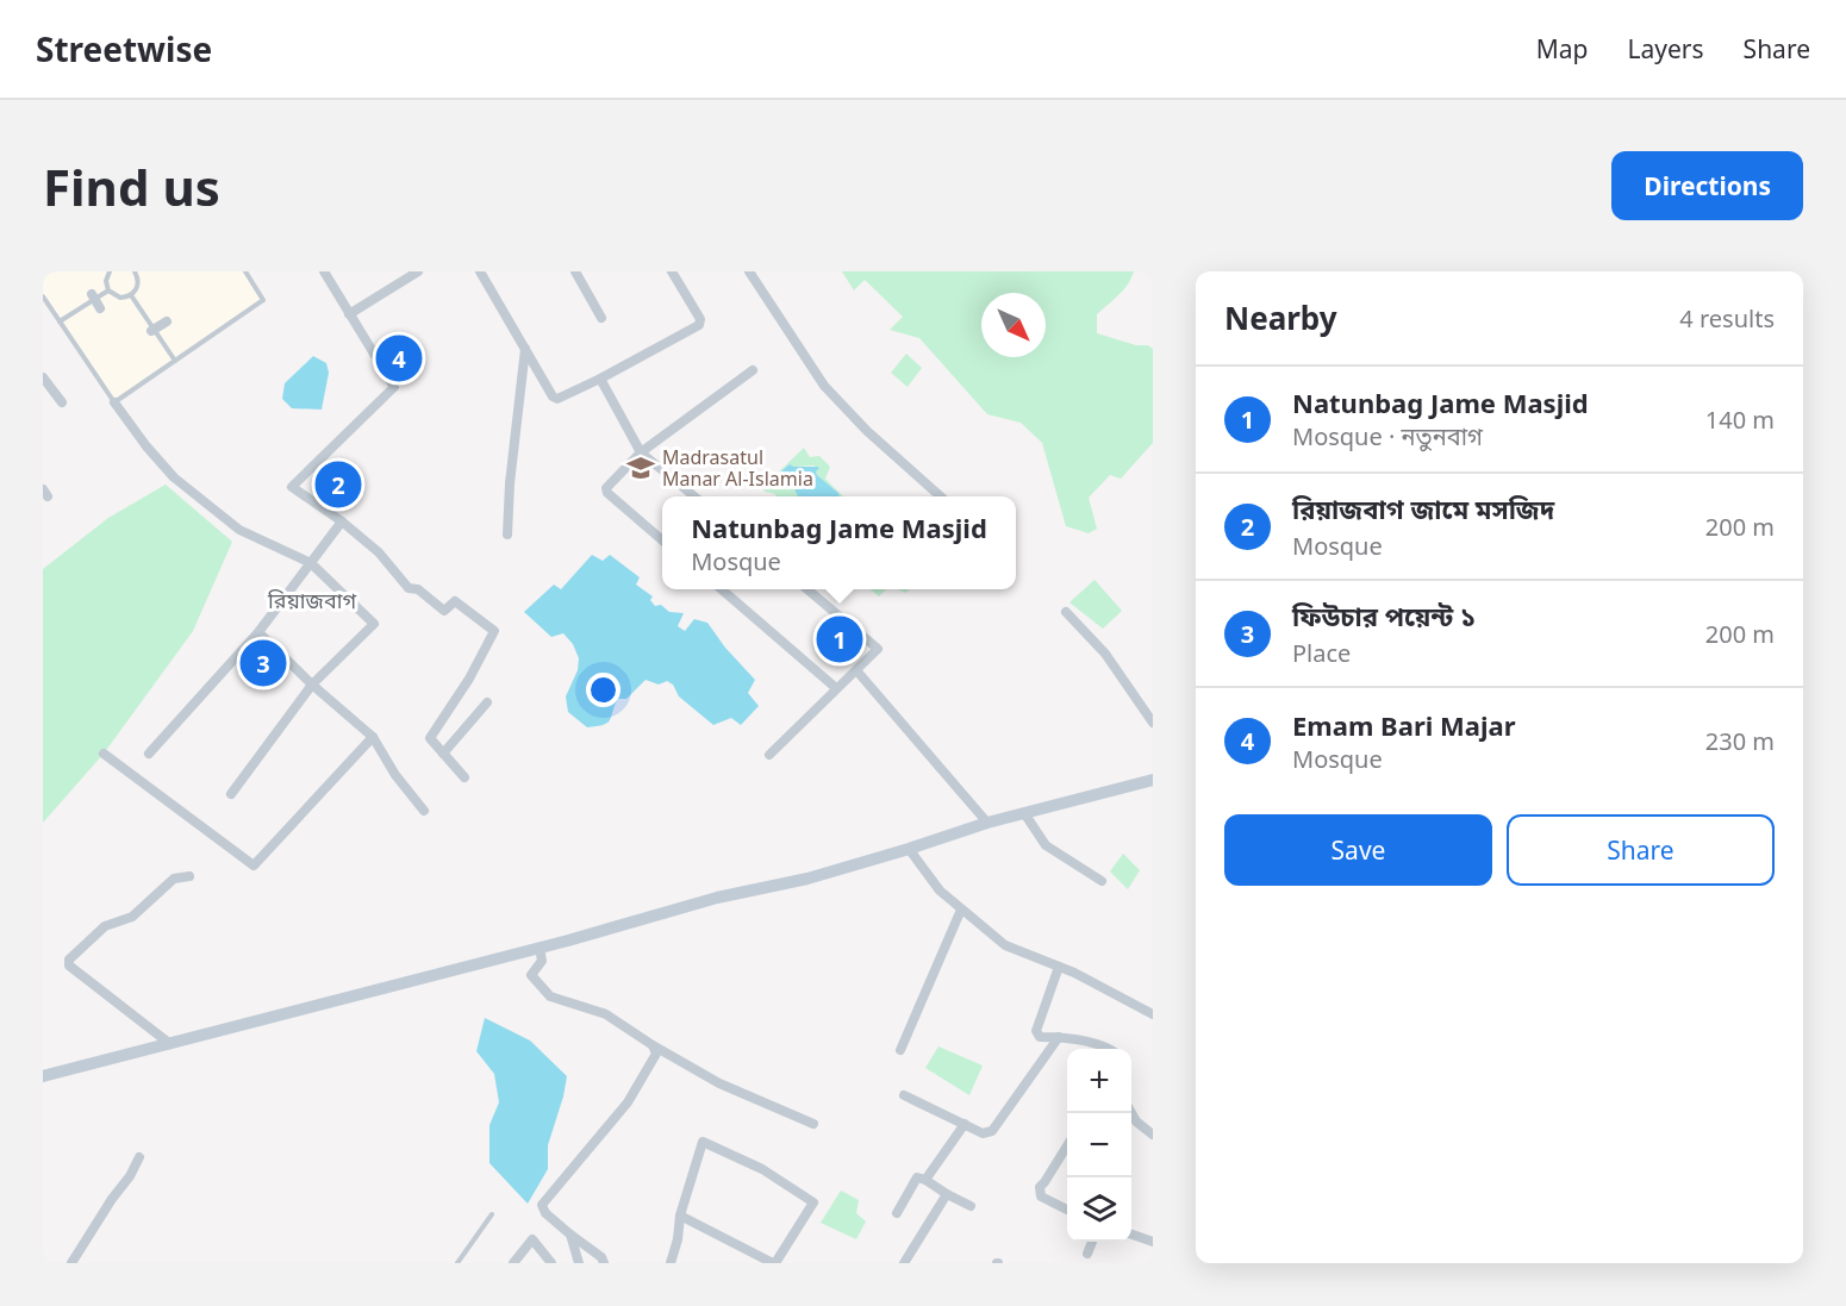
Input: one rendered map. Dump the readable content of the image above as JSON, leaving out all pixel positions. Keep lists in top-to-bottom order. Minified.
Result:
{"districts":["রিয়াজবাগ"],"places":{"school or university":["Madrasatul Manar Al-Islamia"]},"north":"bottom right","page":{"header":"Streetwise","nav":["Map","Layers","Share"],"buttons":["Directions",["Save","Share"]],"title":"Find us","heading":["Nearby","4 results"],"pins":["4","2","1","3"],"list":[{"mark":"1","name":"Natunbag Jame Masjid","note":"Mosque · নতুনবাগ","value":"140 m"},{"mark":"2","name":"রিয়াজবাগ জামে মসজিদ","note":"Mosque","value":"200 m"},{"mark":"3","name":"ফিউচার পয়েন্ট ১","note":"Place","value":"200 m"},{"mark":"4","name":"Emam Bari Majar","note":"Mosque","value":"230 m"}],"popup":["Natunbag Jame Masjid","Mosque"],"map_buttons":["+","−"]}}
